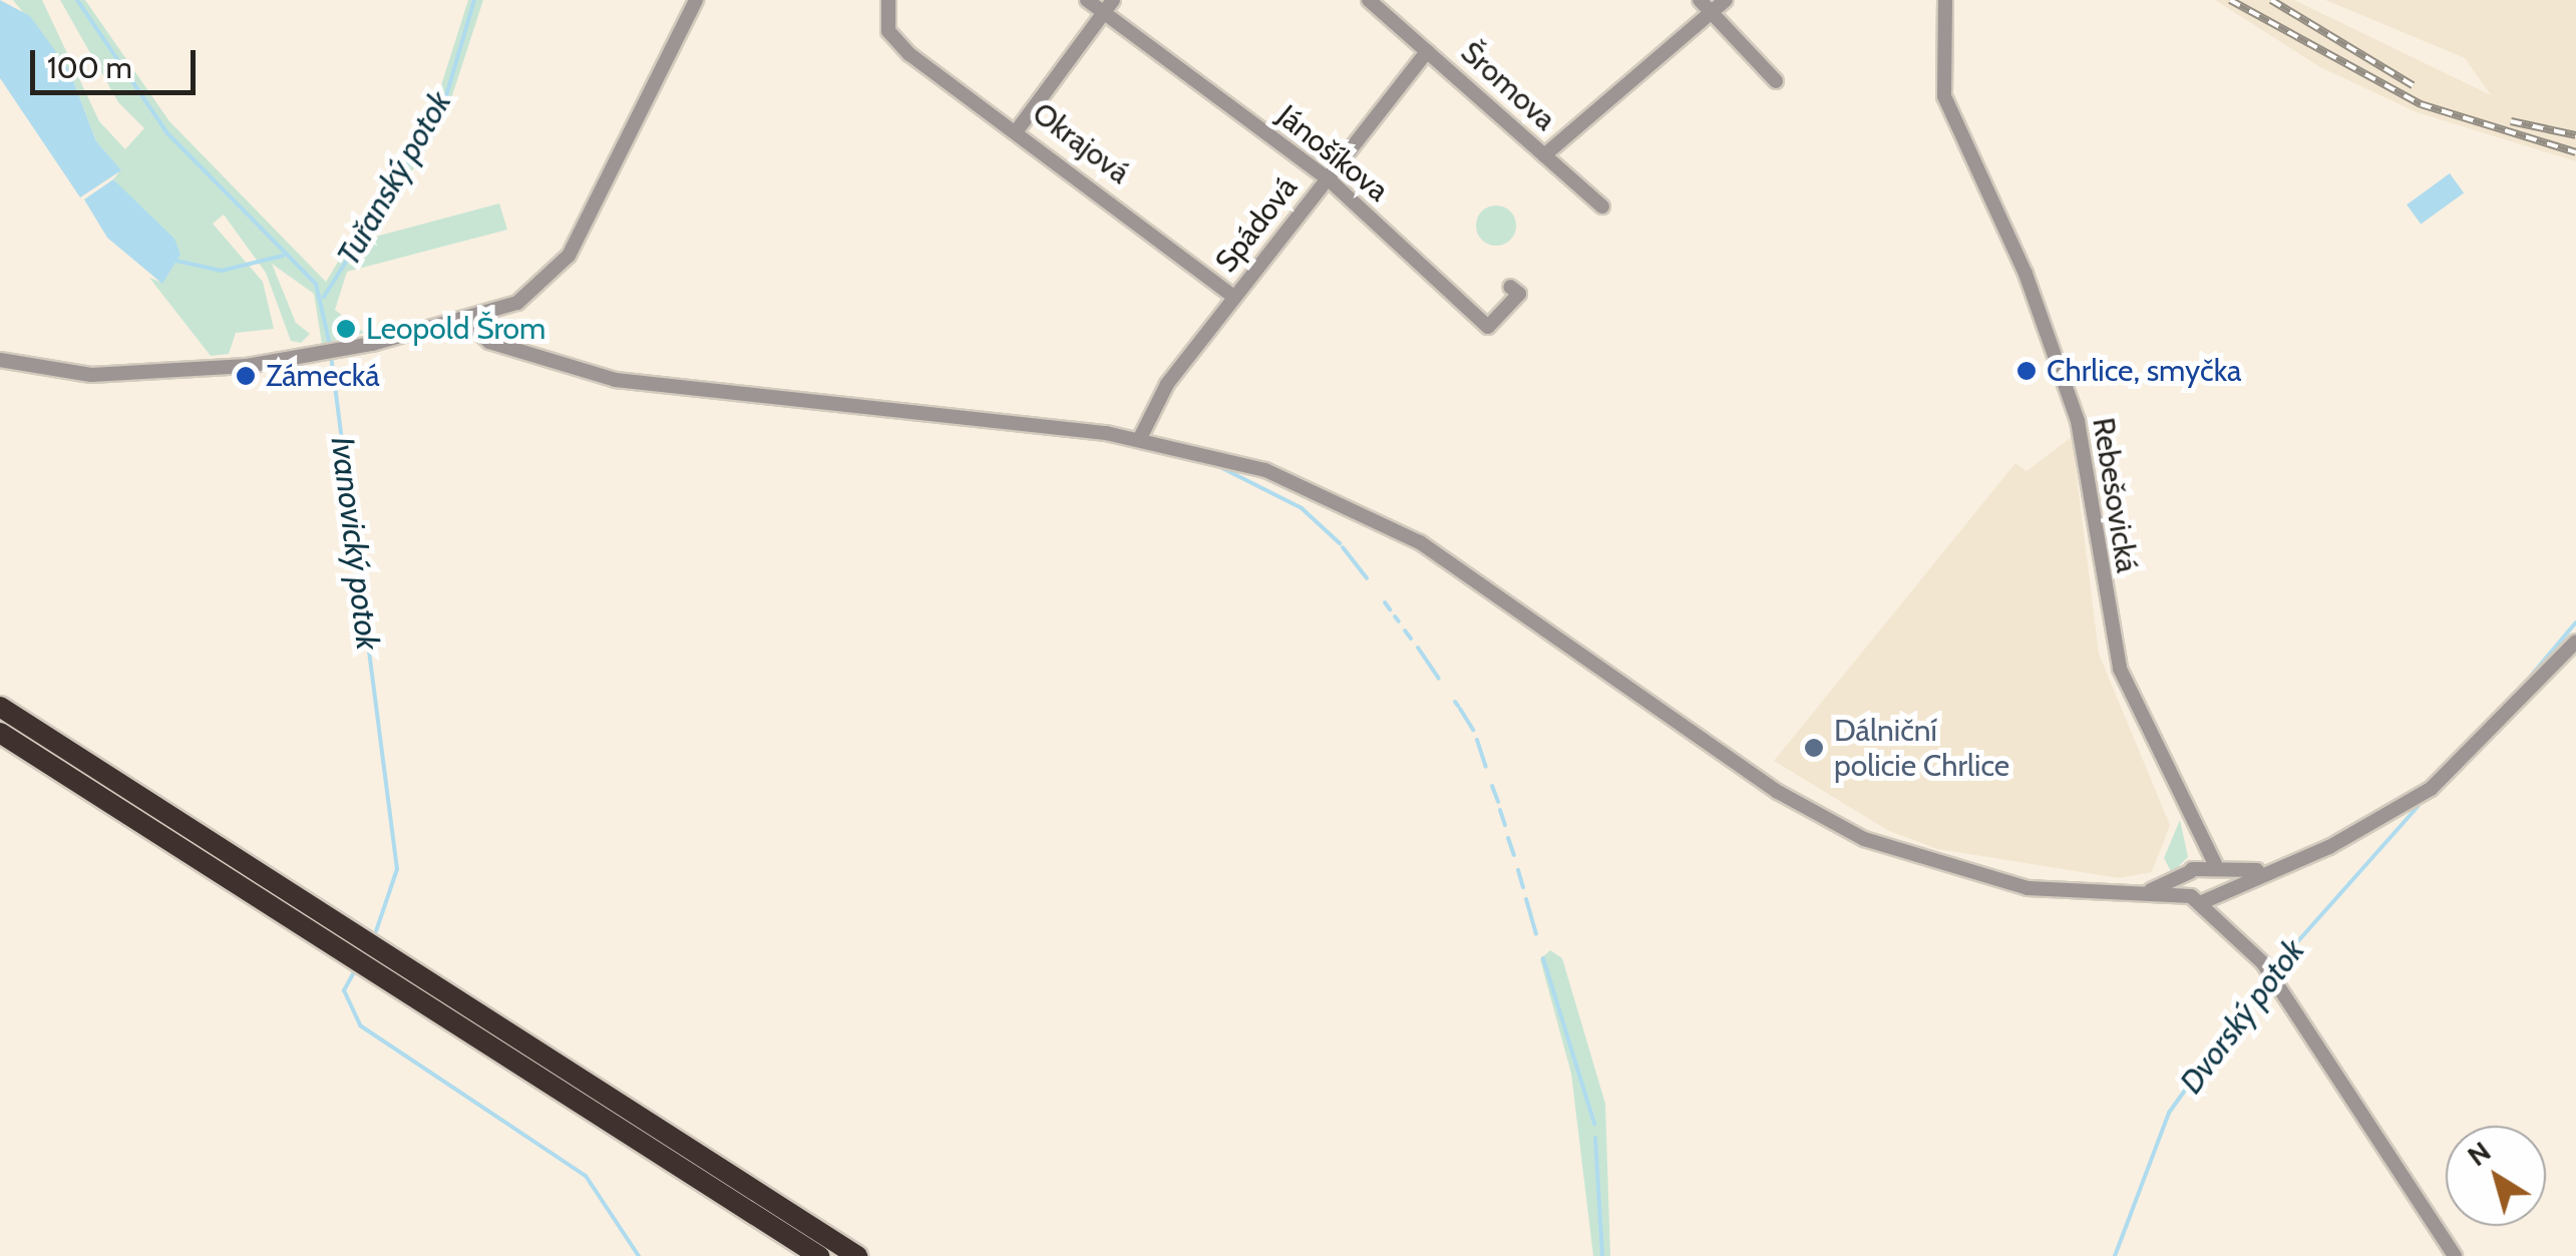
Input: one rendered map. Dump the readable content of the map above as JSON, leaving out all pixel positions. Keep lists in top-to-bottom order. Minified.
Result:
{"streets":{"street":["Šromova","Okrajová","Jánošíkova","Spádová","Rebešovická"]},"crossings":[["Šromova","Spádová"],["Okrajová","Spádová"],["Jánošíkova","Spádová"]],"water":["Tuřanský potok","Ivanovický potok","Dvorský potok"],"places":["Leopold Šrom","Chrlice, smyčka","Zámecká","Dálniční policie Chrlice"],"scale_bar":"100 m","north":"top left"}
